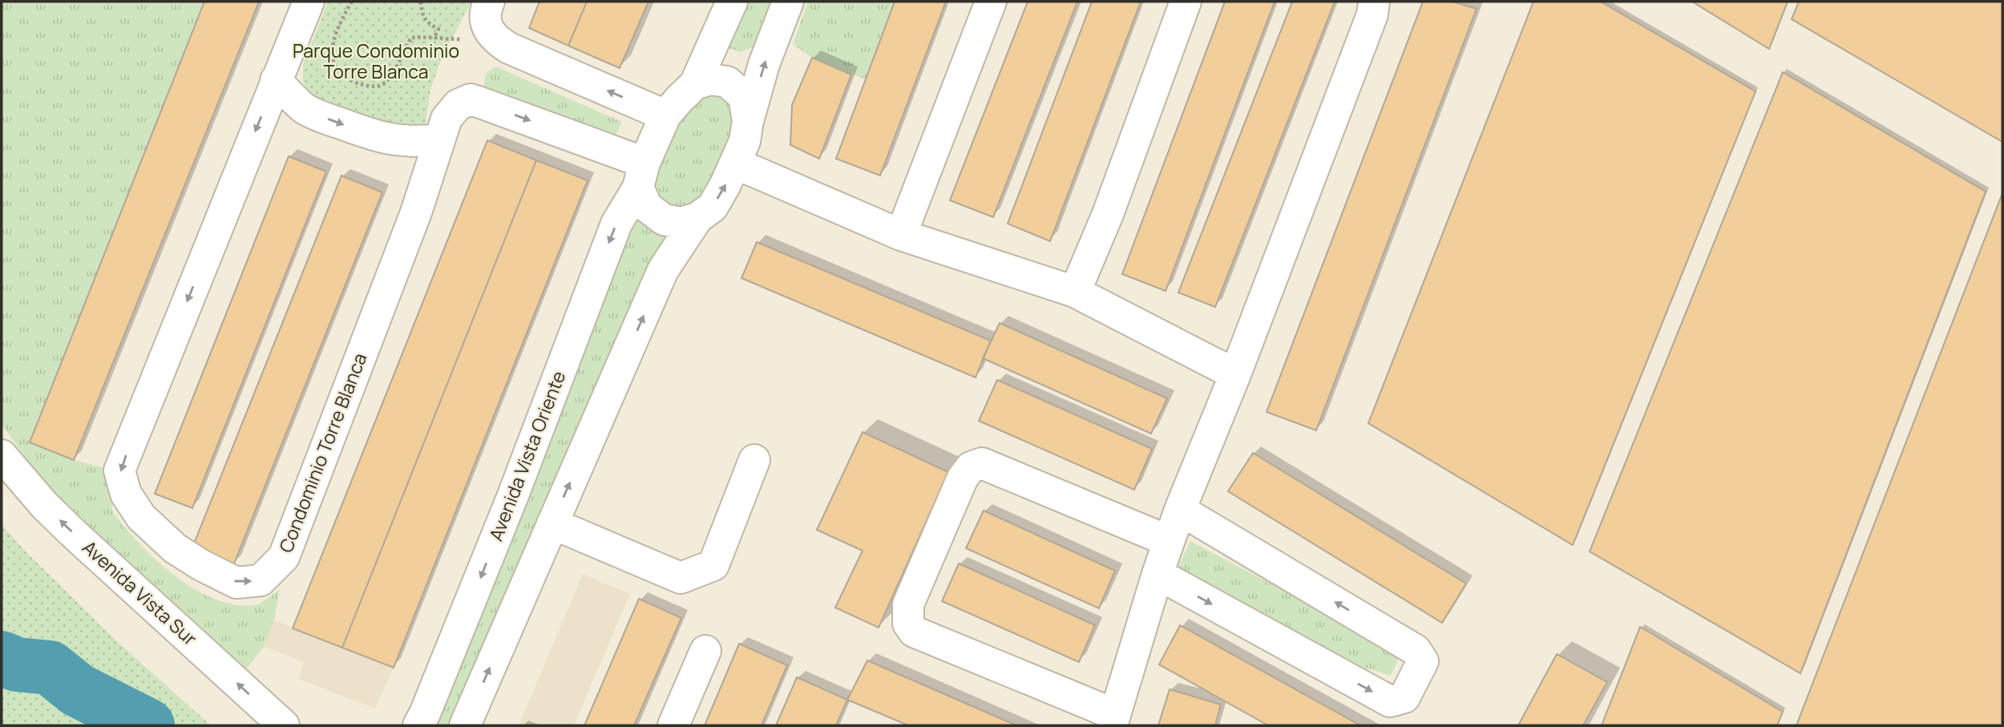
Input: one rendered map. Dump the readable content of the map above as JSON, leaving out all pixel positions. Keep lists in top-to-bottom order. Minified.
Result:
{"streets":{"street":["Condominio Torre Blanca","Avenida Vista Oriente","Avenida Vista Sur"]},"crossings":[["Condominio Torre Blanca","Avenida Vista Oriente"]],"one_way":["Avenida Vista Sur"],"parks":["Parque Condominio Torre Blanca"]}
